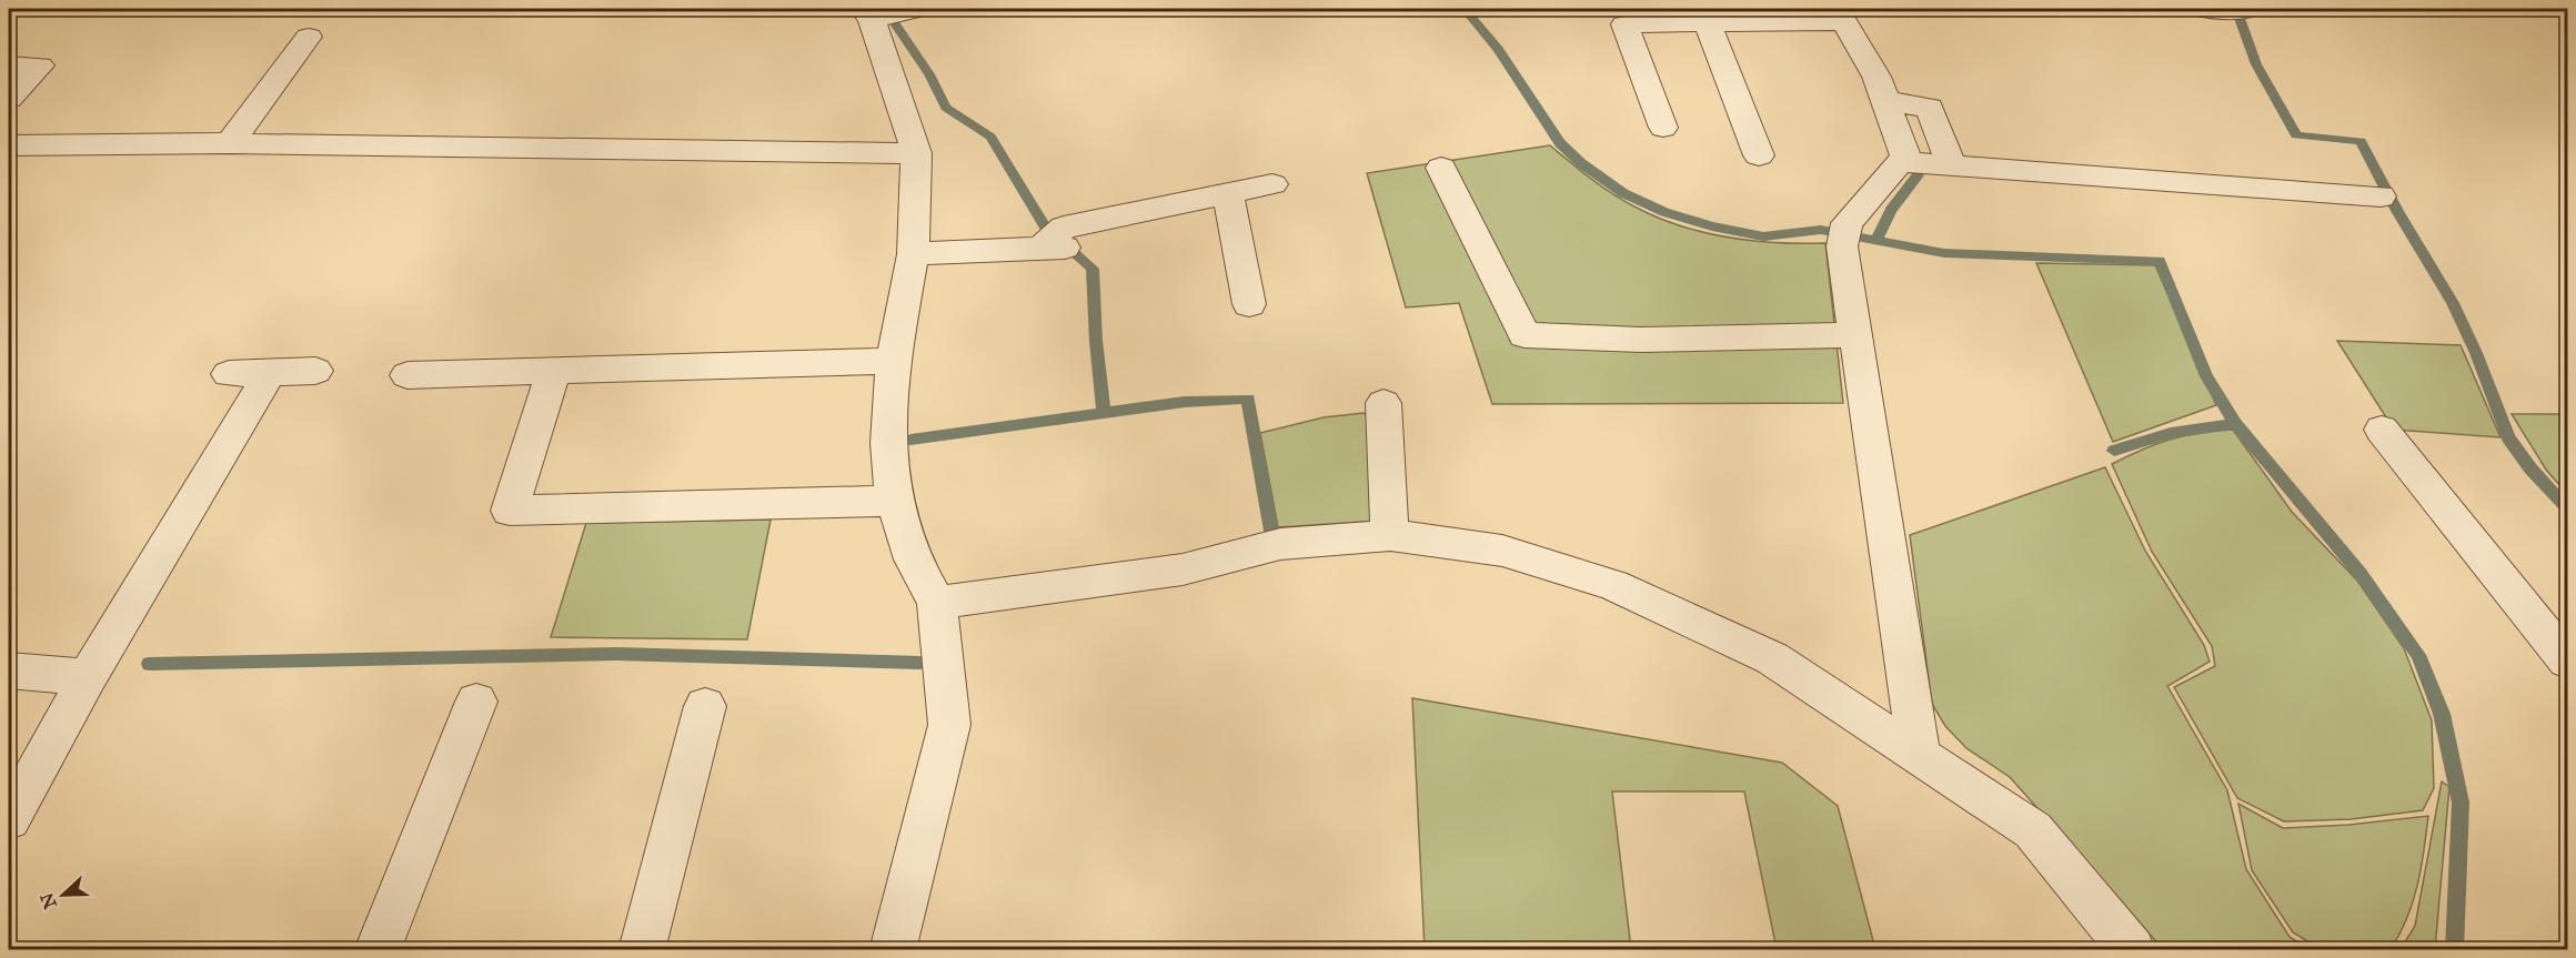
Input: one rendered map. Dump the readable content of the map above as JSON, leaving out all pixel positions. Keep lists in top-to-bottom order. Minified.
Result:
{"north":"left"}
